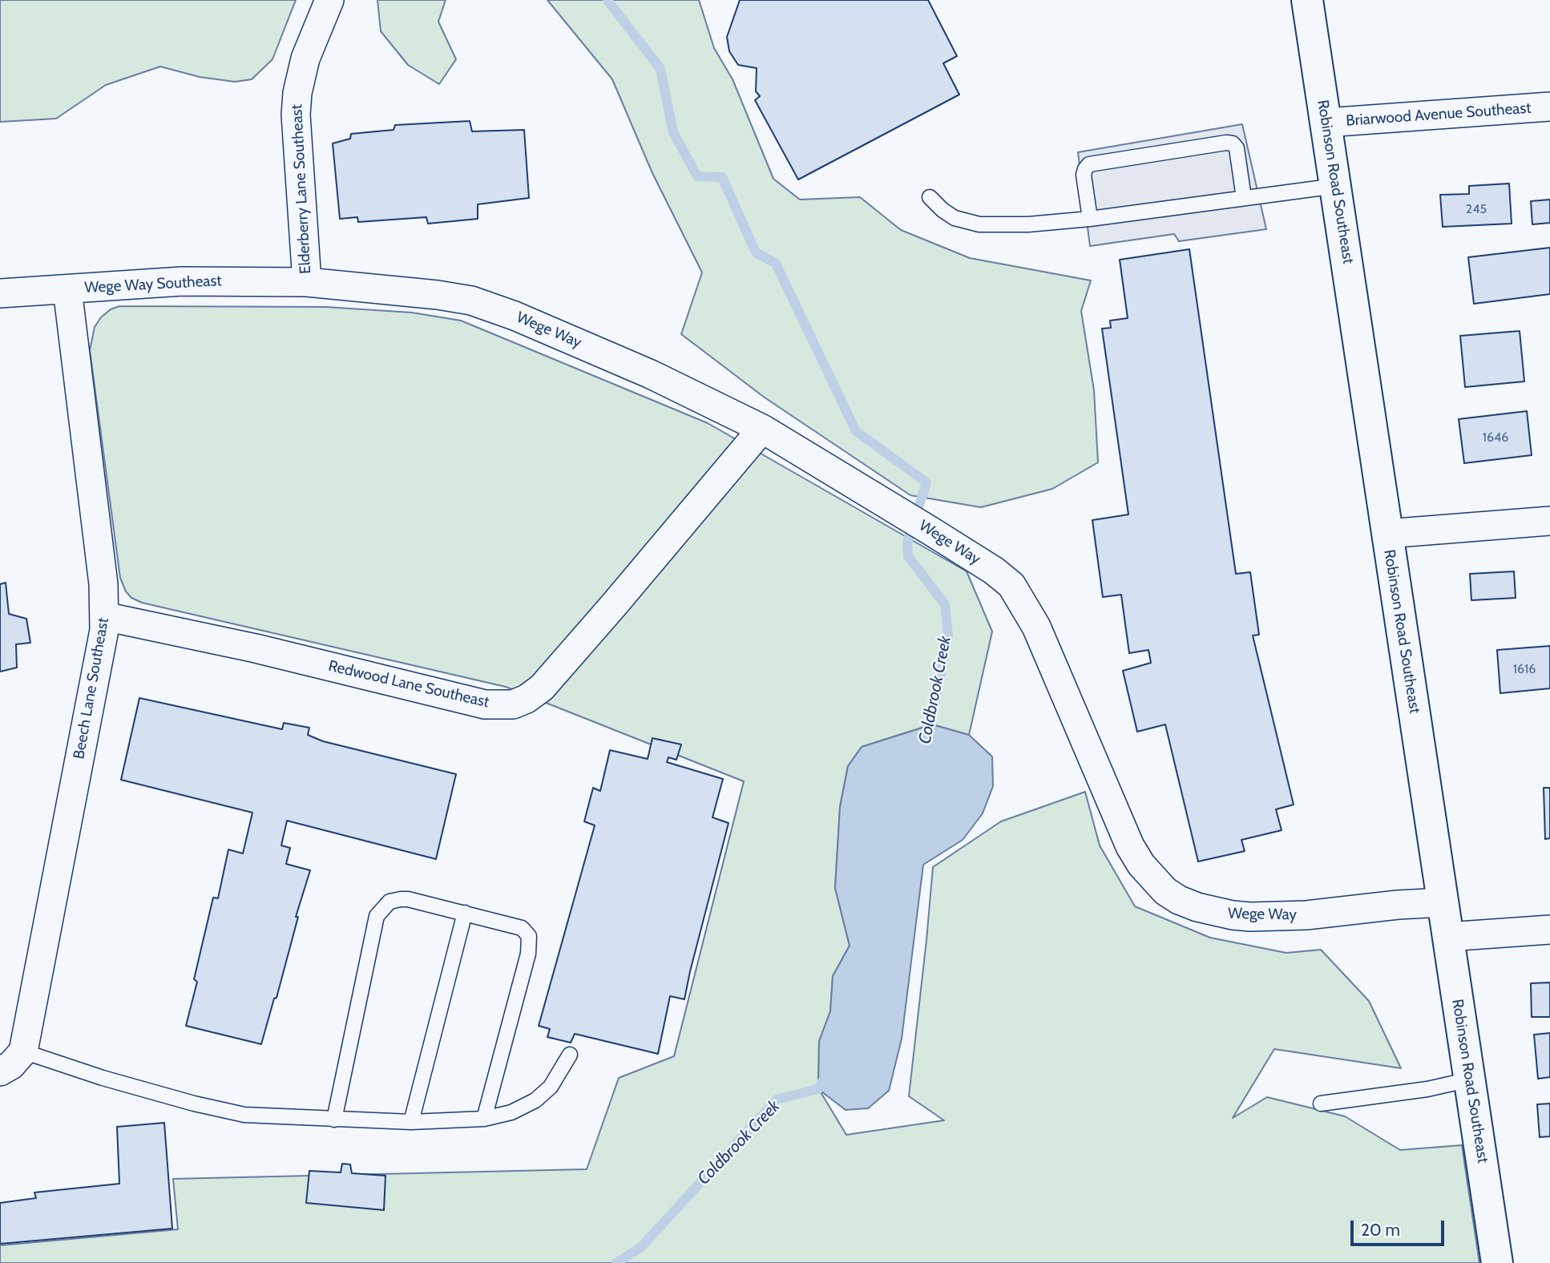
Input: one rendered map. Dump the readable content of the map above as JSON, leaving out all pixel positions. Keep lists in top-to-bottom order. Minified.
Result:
{"streets":{"main road":["Robinson Road Southeast"],"street":["Briarwood Avenue Southeast","Elderberry Lane Southeast","Wege Way Southeast","Wege Way","Redwood Lane Southeast","Beech Lane Southeast"]},"crossings":[["Briarwood Avenue Southeast","Robinson Road Southeast"],["Robinson Road Southeast","Wege Way"],["Elderberry Lane Southeast","Wege Way Southeast"],["Elderberry Lane Southeast","Wege Way"],["Wege Way Southeast","Wege Way"],["Wege Way Southeast","Beech Lane Southeast"],["Wege Way","Redwood Lane Southeast"],["Redwood Lane Southeast","Beech Lane Southeast"]],"water":["Coldbrook Creek"],"house_numbers":["245","1646","1616"],"scale_bar":"20 m"}
